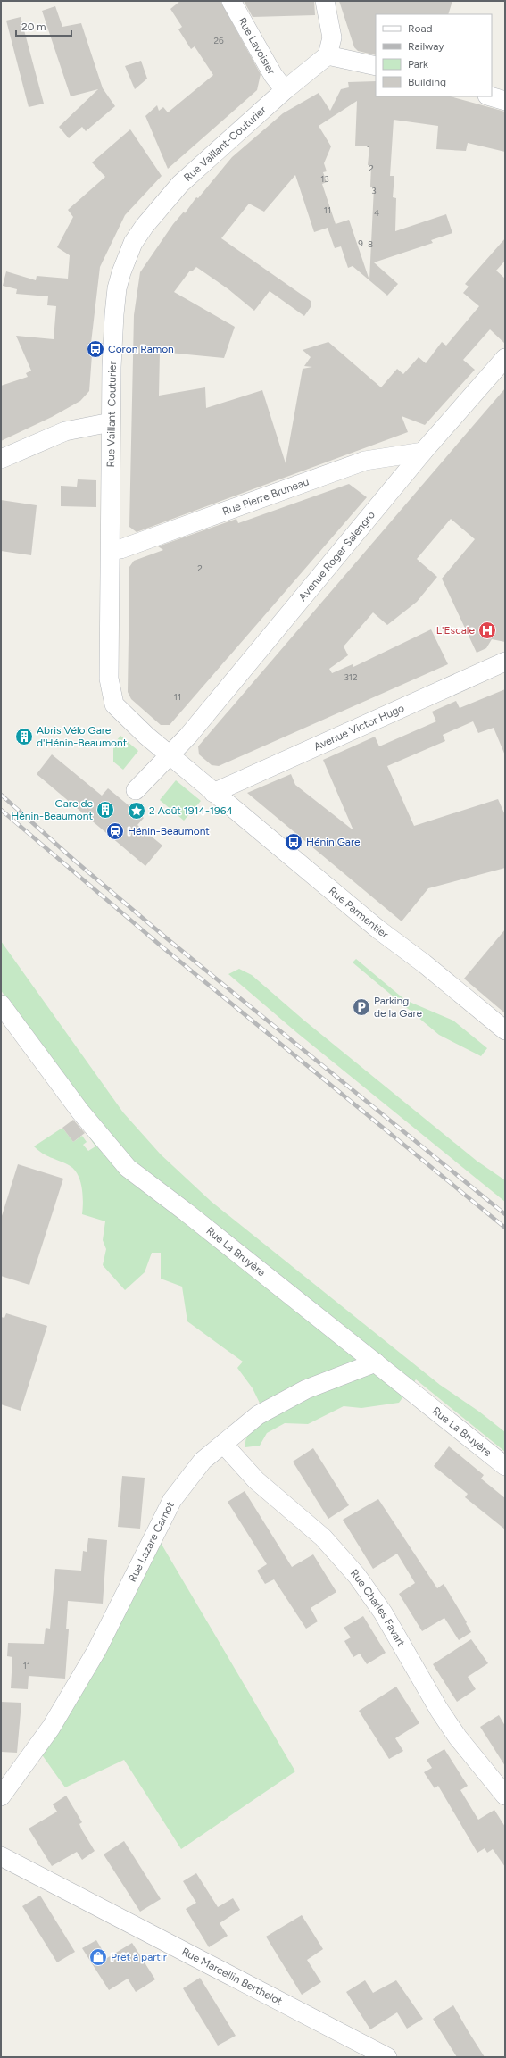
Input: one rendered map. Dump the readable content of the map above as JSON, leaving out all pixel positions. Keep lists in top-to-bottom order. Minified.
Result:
{"streets":{"street":["Rue Lavoisier","Rue Vaillant-Couturier","Rue Pierre Bruneau","Avenue Roger Salengro","Avenue Victor Hugo","Rue Parmentier","Rue La Bruyère","Rue Lazare Carnot","Rue Charles Favart","Rue Marcellin Berthelot"]},"crossings":[["Rue Lavoisier","Rue Vaillant-Couturier"],["Rue Vaillant-Couturier","Rue Pierre Bruneau"],["Rue Vaillant-Couturier","Rue Parmentier"],["Rue Pierre Bruneau","Avenue Roger Salengro"],["Avenue Roger Salengro","Rue Parmentier"],["Avenue Victor Hugo","Rue Parmentier"],["Rue La Bruyère","Rue Lazare Carnot"],["Rue Lazare Carnot","Rue Charles Favart"]],"places":{"bus stop":["Coron Ramon","Hénin Gare"],"hospital":["L'Escale"],"building":["Abris Vélo Gare d'Hénin-Beaumont","Gare de Hénin-Beaumont"],"place":["2 Août 1914-1964"],"station":["Hénin-Beaumont"],"parking":["Parking de la Gare"],"shop":["Prêt à partir"]},"house_numbers":["26","1","2","13","3","11","4","9","8","2","312","11","11"],"legend":["Road","Railway","Park","Building"],"scale_bar":"20 m"}
